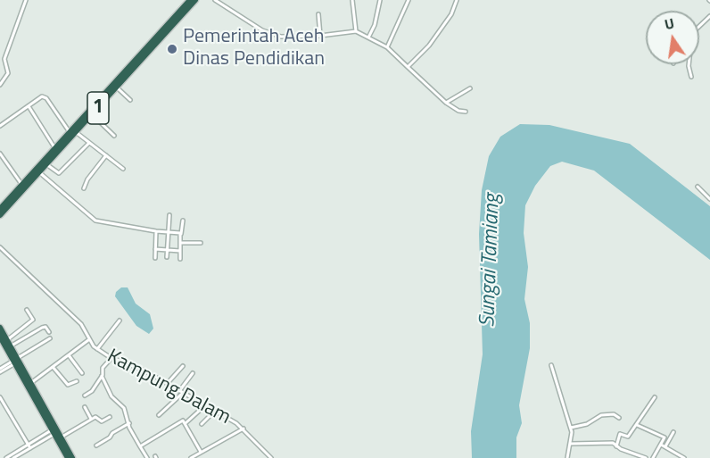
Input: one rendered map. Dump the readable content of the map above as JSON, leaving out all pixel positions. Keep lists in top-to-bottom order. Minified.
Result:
{"streets":{"highway":["1"],"street":["Kampung Dalam"]},"water":["Sungai Tamiang"],"places":["Pemerintah Aceh Dinas Pendidikan"],"north":"top"}
